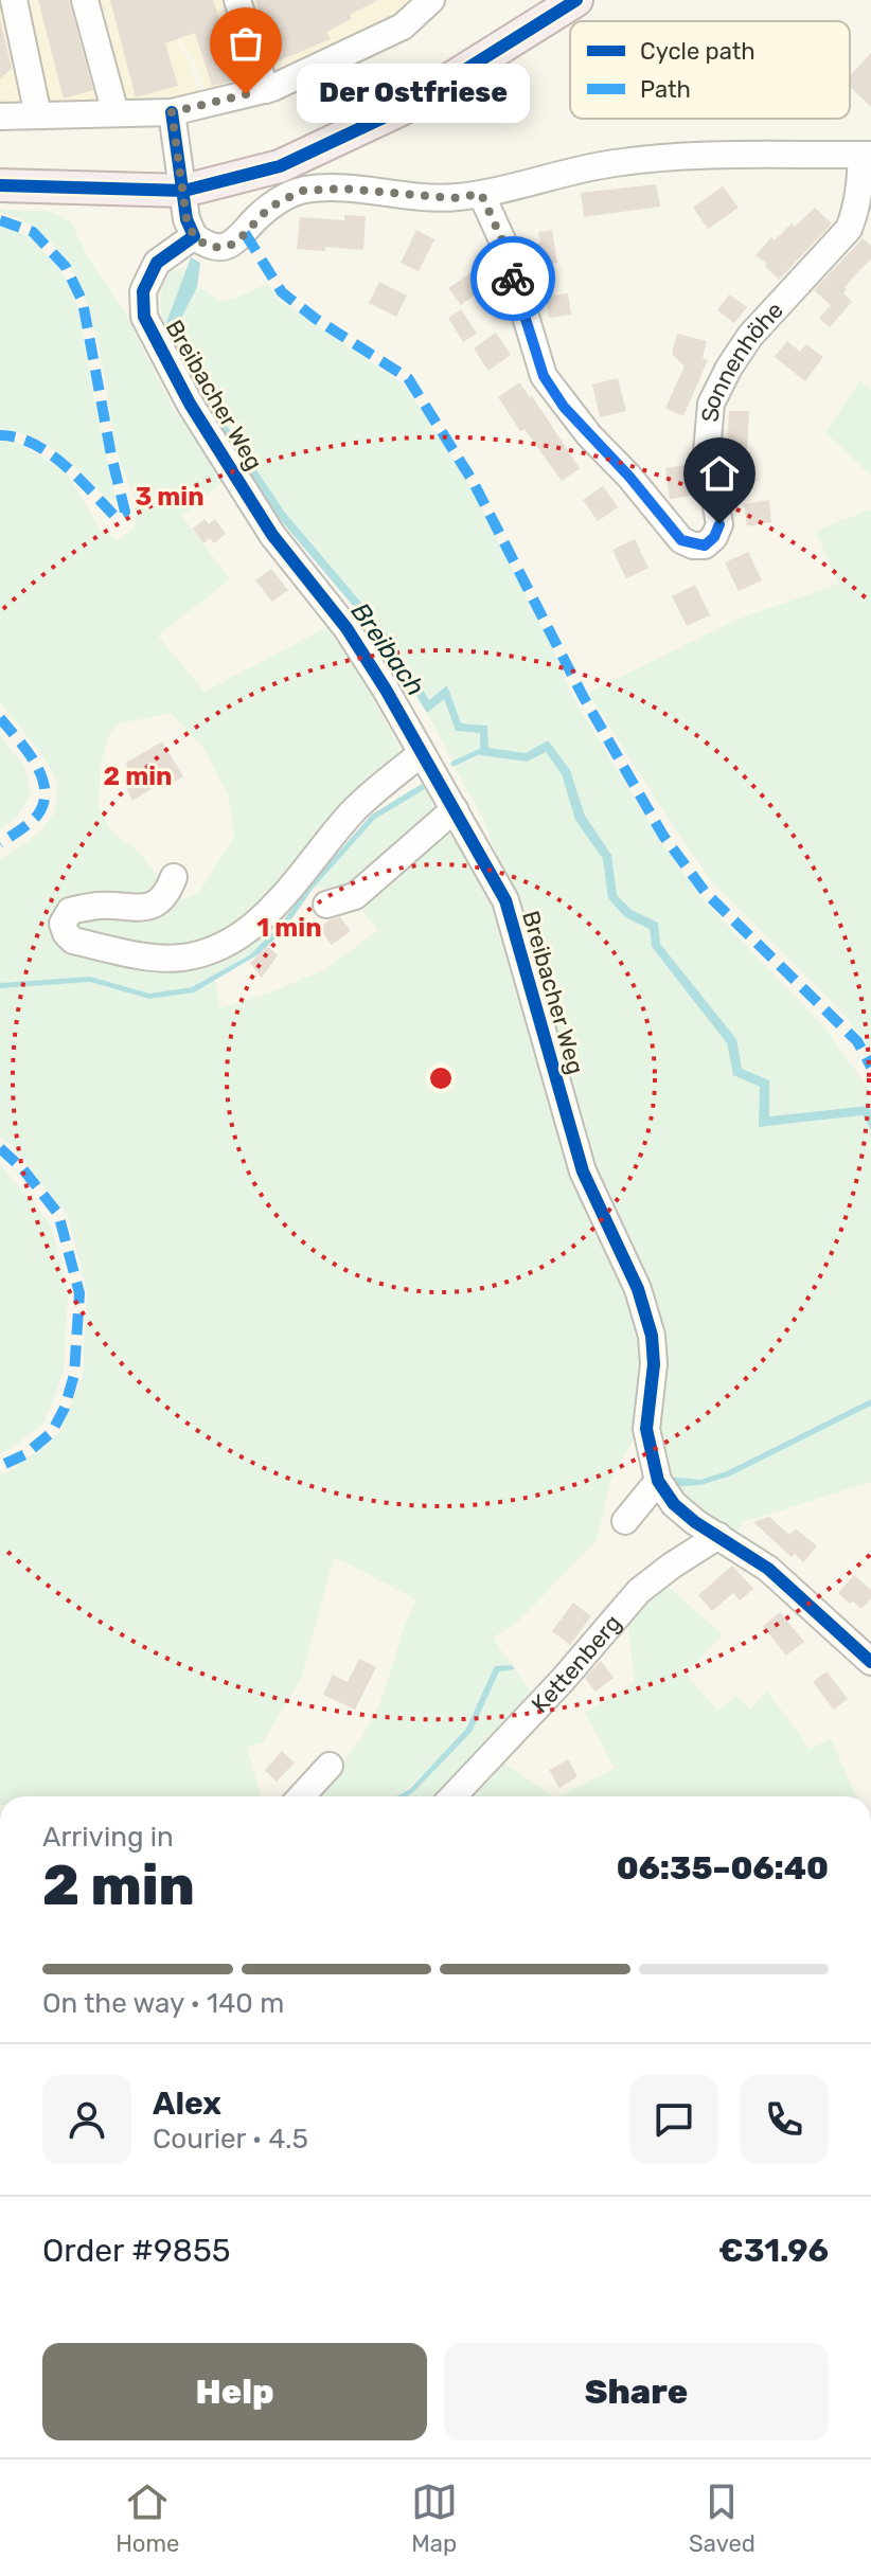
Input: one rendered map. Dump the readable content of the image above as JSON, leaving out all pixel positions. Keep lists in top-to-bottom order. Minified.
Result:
{"streets":{"street":["Sonnenhöhe","Breibacher Weg","Kettenberg"]},"crossings":[["Sonnenhöhe","Breibacher Weg"],["Breibacher Weg","Kettenberg"]],"water":["Breibach"],"places":["Der Ostfriese"],"legend":["Cycle path","Path"],"page":{"bubble":"Der Ostfriese","heading":["2 min","Arriving in","06:35–06:40"],"panel":["Alex","Courier · 4.5","Order #9855","€31.96"],"bar":"On the way · 140 m","buttons":["Help","Share"],"tabs":["Home","Map","Saved"]},"rings":["3 min","2 min","1 min"]}
